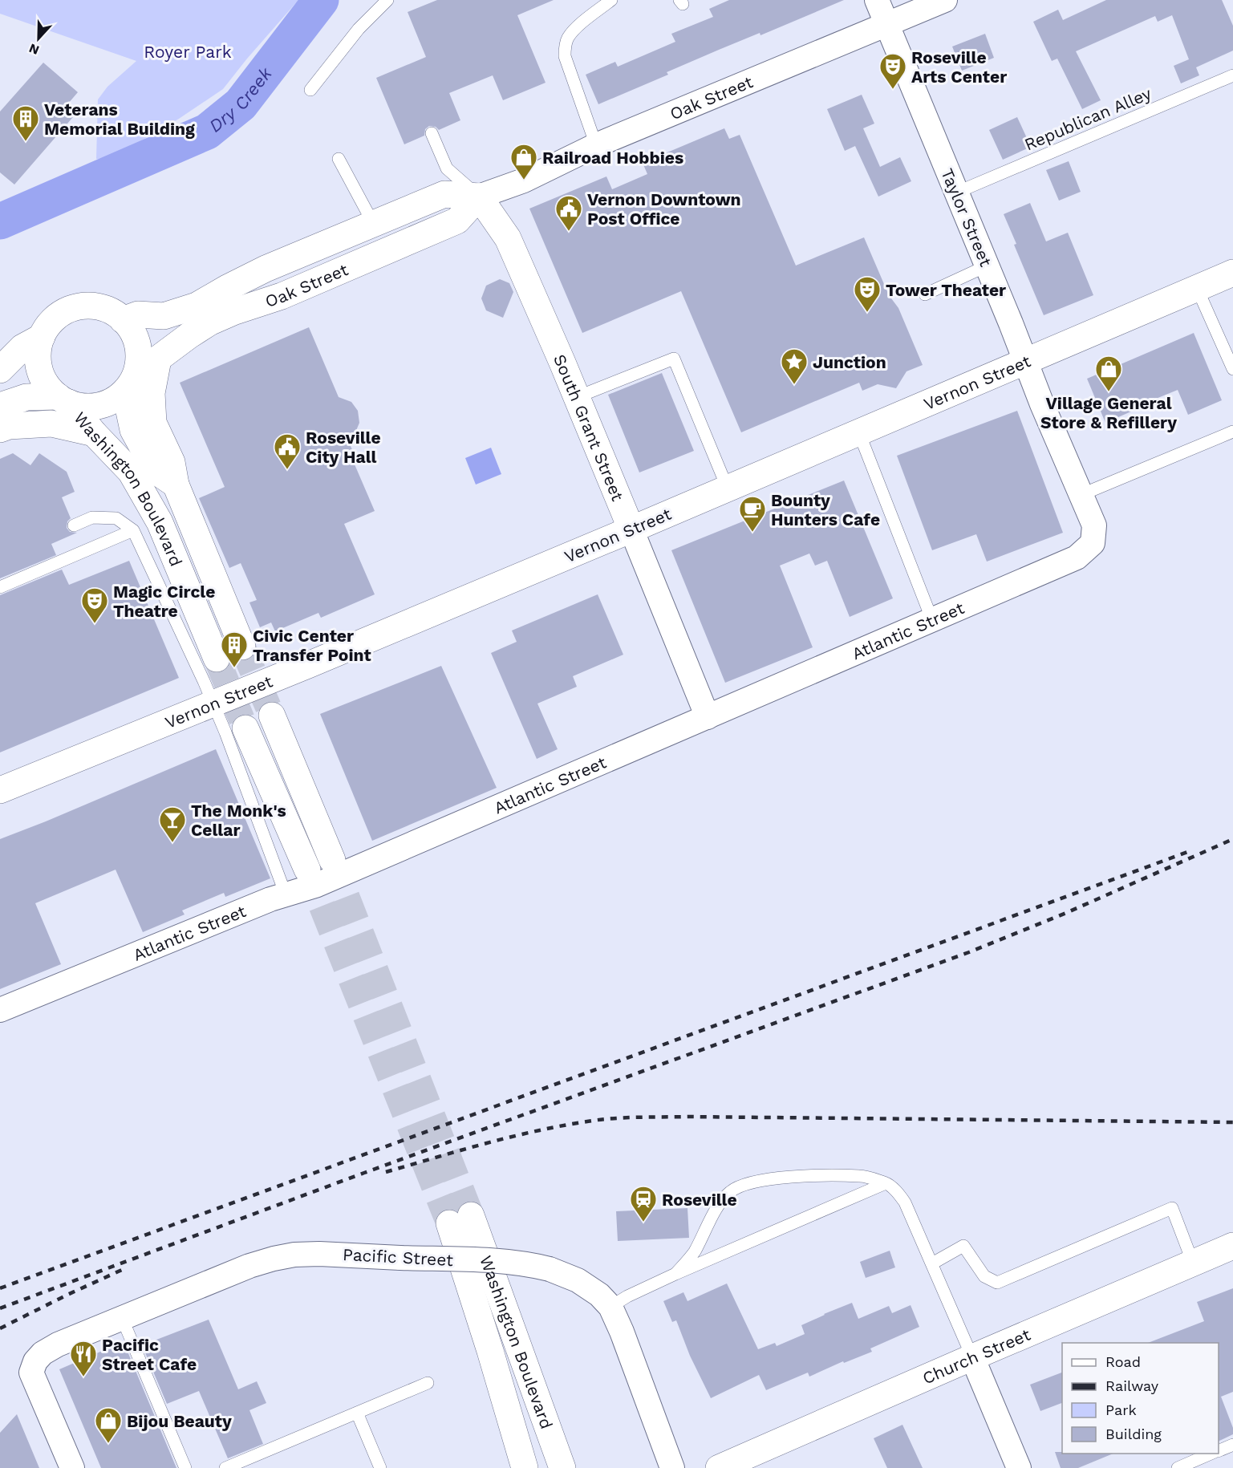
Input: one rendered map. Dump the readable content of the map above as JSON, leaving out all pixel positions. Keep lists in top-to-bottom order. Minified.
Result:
{"streets":{"main road":["Oak Street","Vernon Street","South Grant Street","Washington Boulevard","Church Street"],"street":["Taylor Street","Atlantic Street","Pacific Street"],"lane":["Republican Alley"]},"crossings":[["Oak Street","Taylor Street"],["Oak Street","South Grant Street"],["Oak Street","Washington Boulevard"],["Republican Alley","Taylor Street"],["Taylor Street","Vernon Street"],["Taylor Street","Atlantic Street"],["Vernon Street","South Grant Street"],["South Grant Street","Atlantic Street"]],"water":["Dry Creek"],"parks":["Royer Park"],"places":{"theatre":["Roseville Arts Center","Tower Theater","Magic Circle Theatre"],"building":["Veterans Memorial Building","Civic Center Transfer Point"],"shop":["Railroad Hobbies","Village General Store & Refillery","Bijou Beauty"],"public building":["Vernon Downtown Post Office","Roseville City Hall"],"place":["Junction"],"cafe":["Bounty Hunters Cafe"],"bar":["The Monk's Cellar"],"station":["Roseville"],"restaurant":["Pacific Street Cafe"]},"legend":["Road","Railway","Park","Building"],"north":"bottom"}
